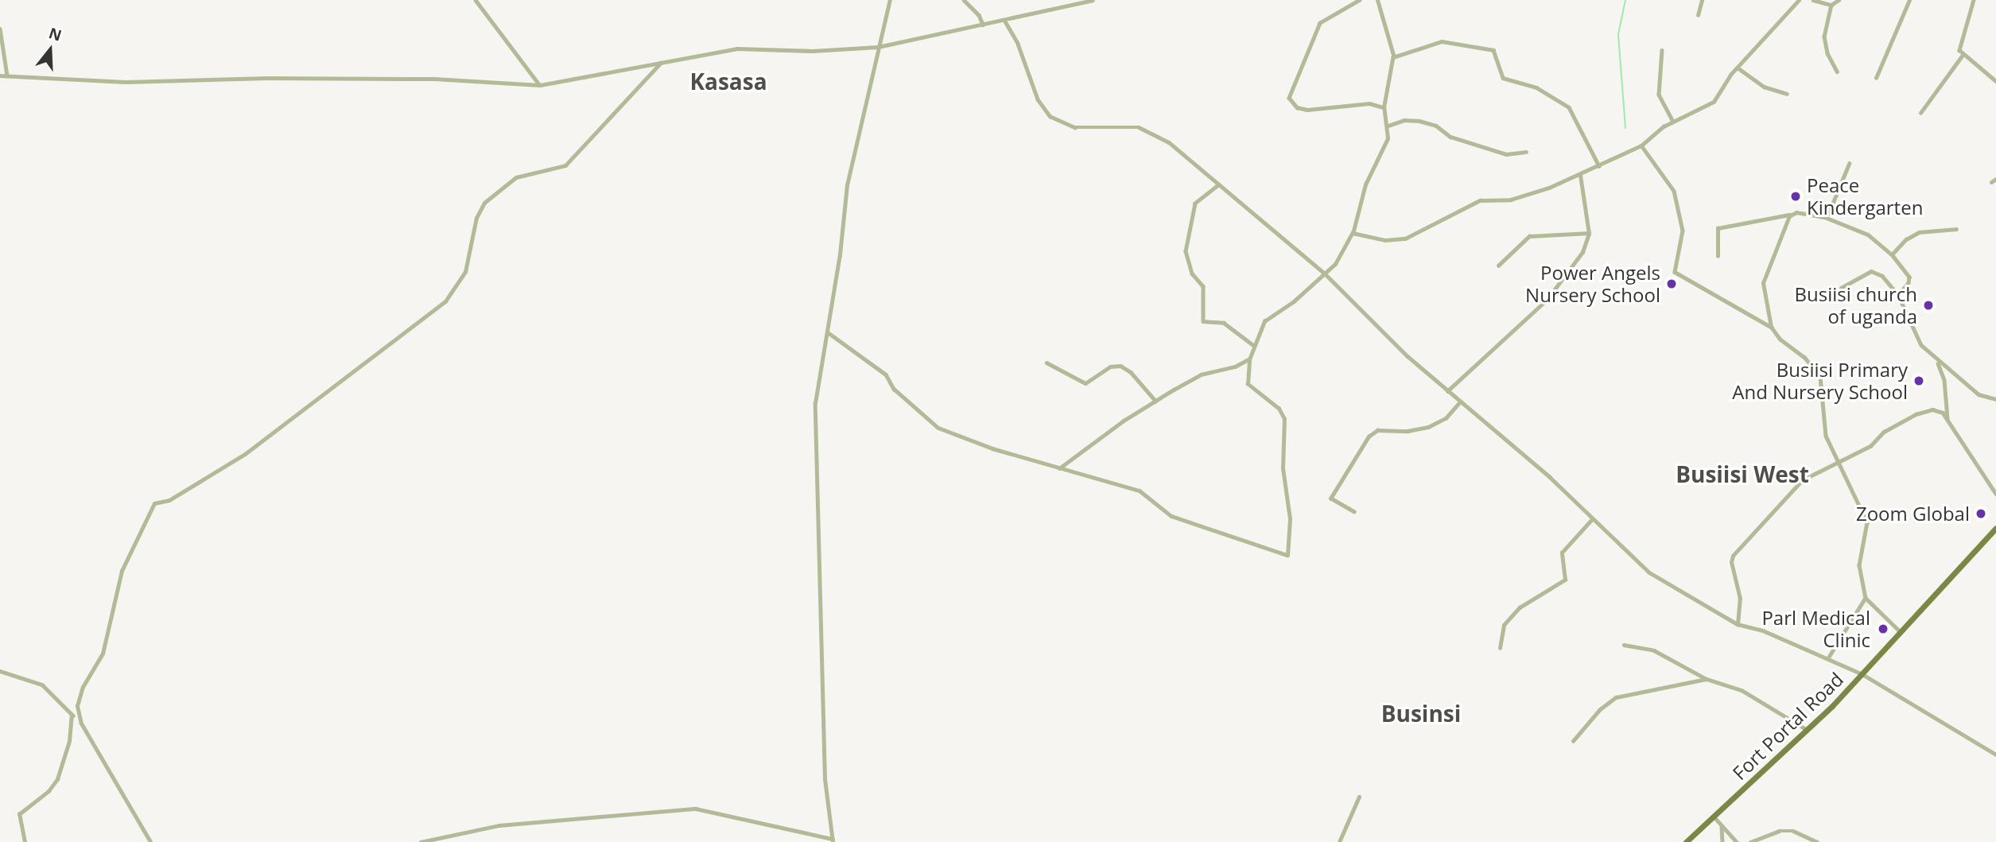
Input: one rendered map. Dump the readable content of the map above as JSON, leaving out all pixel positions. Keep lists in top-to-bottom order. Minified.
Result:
{"streets":{"main road":["Fort Portal Road"]},"districts":["Kasasa","Busiisi West","Businsi"],"places":["Peace Kindergarten","Power Angels Nursery School","Busiisi church of uganda","Busiisi Primary And Nursery School","Zoom Global","Parl Medical Clinic"],"north":"top"}
